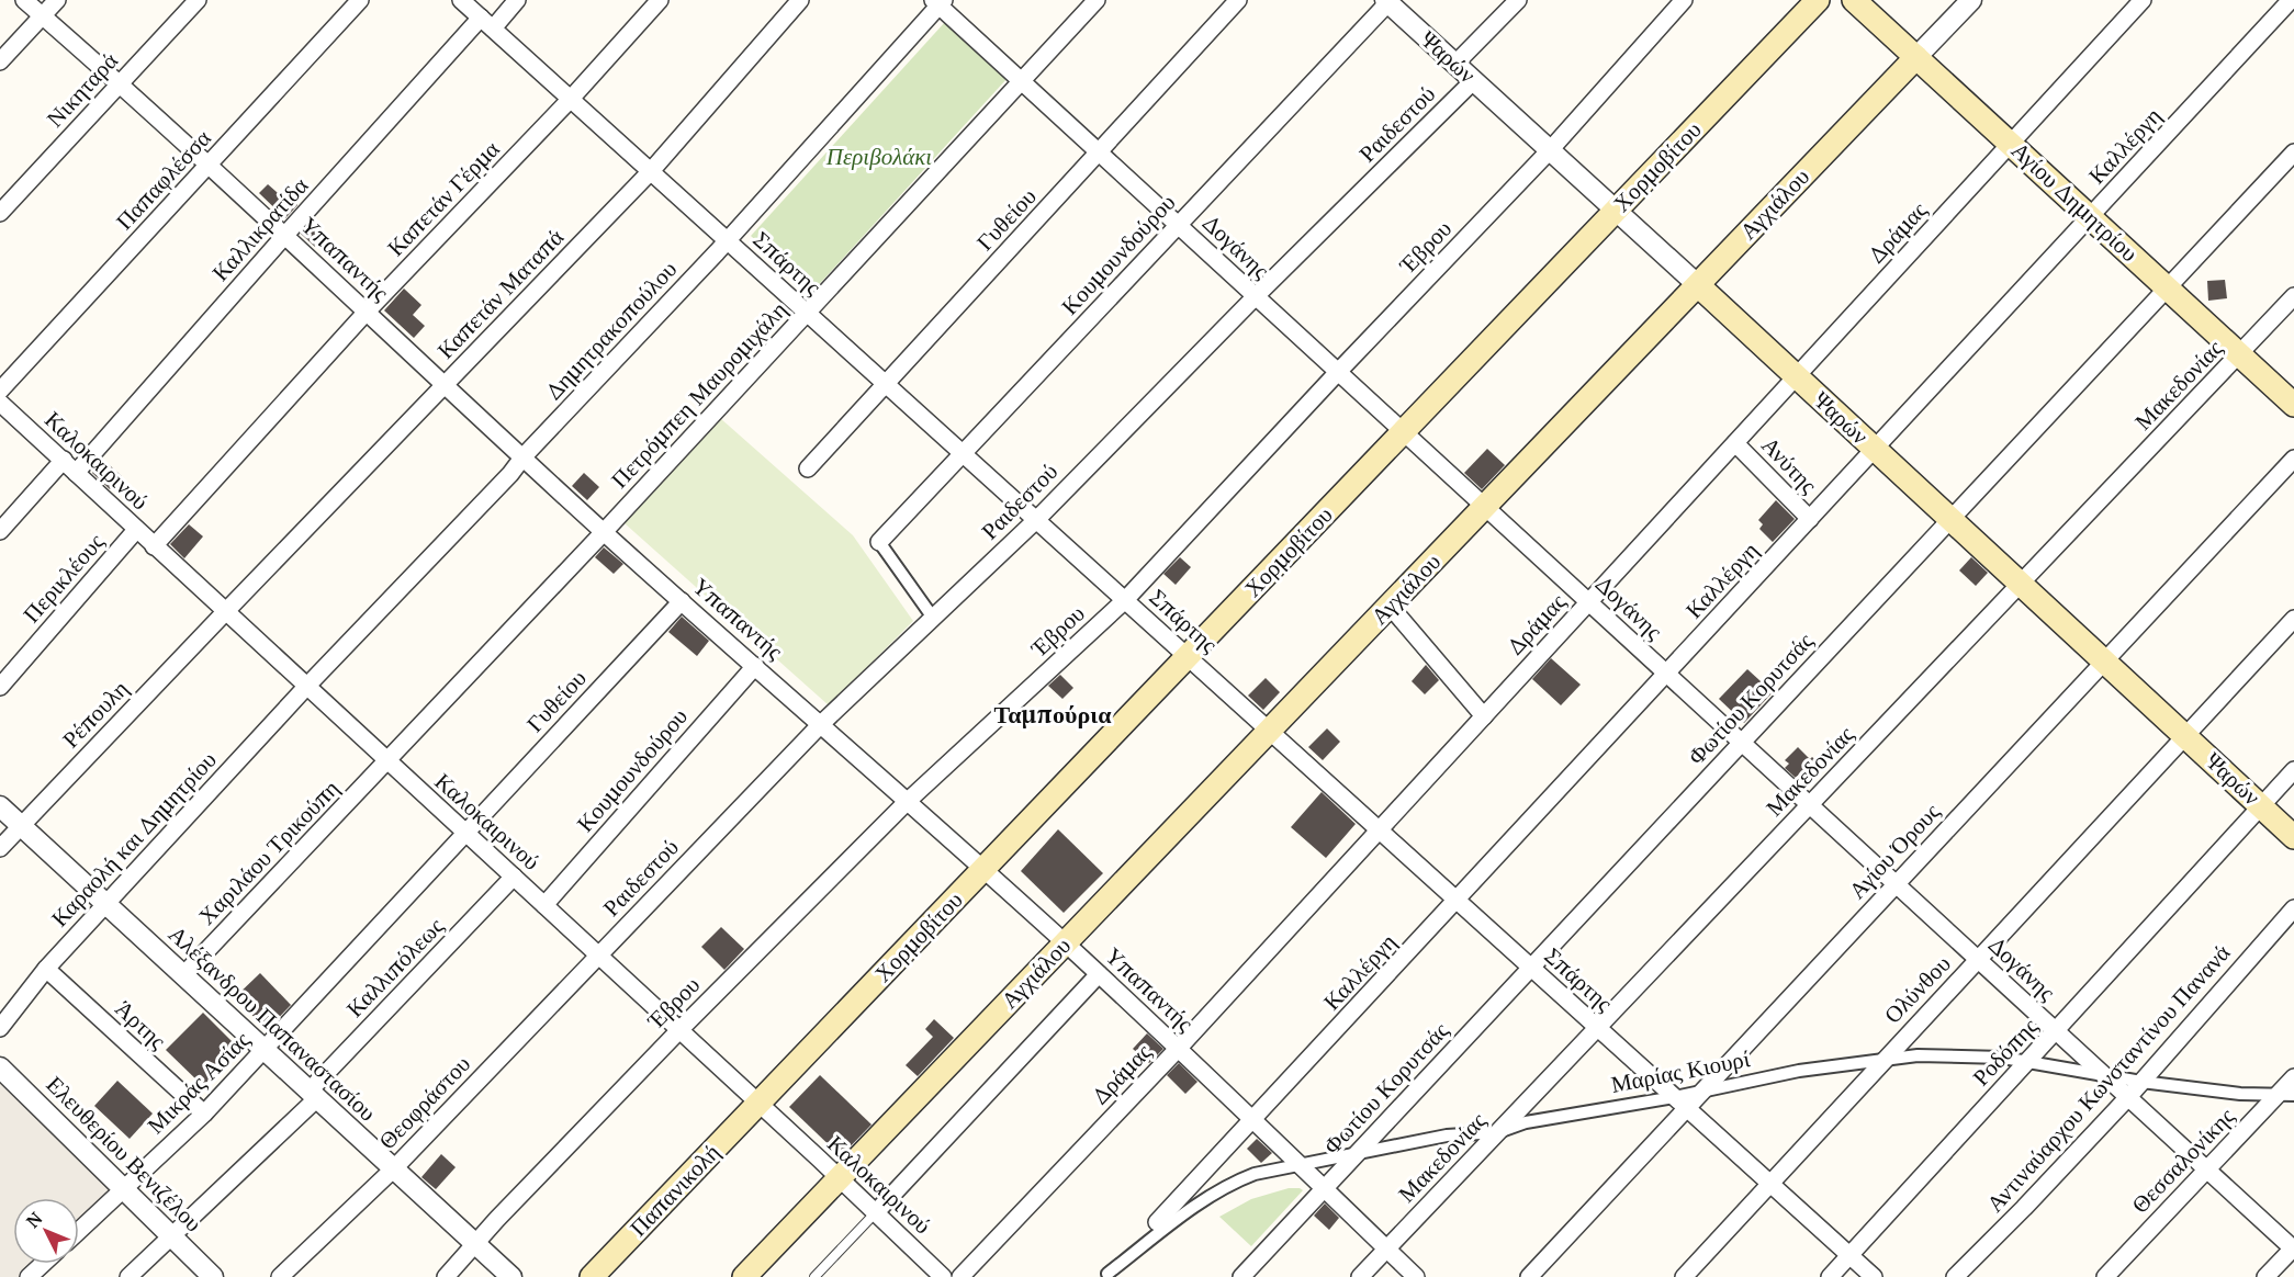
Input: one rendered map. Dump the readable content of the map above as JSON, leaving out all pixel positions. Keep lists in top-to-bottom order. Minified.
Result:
{"streets":{"main road":["Ψαρών","Χορμοβίτου","Αγίου Δημητρίου","Αγχιάλου","Παπανικολή"],"street":["Νικηταρά","Ραιδεστού","Καλλέργη","Παπαφλέσσα","Καπετάν Γέρμα","Γυθείου","Καλλικρατίδα","Δράμας","Δογάνης","Έβρου","Κουμουνδούρου","Υπαπαντής","Σπάρτης","Καπετάν Ματαπά","Δημητρακοπούλου","Μακεδονίας","Πετρόμπεη Μαυρομιχάλη","Καλοκαιρινού","Ανύτης","Περικλέους","Φωτίου Κορυτσάς","Ρέπουλη","Καραολή και Δημητρίου","Αγίου Όρους","Χαριλάου Τρικούπη","Καλλιπόλεως","Ολύνθου","Αλέξανδρου Παπαναστασίου","Άρτης","Ροδόπης","Μαρίας Κιουρί","Αντιναύαρχου Κωνσταντίνου Πανανά","Μικράς Ασίας","Θεοφράστου","Ελευθερίου Βενιζέλου","Θεσσαλονίκης"]},"crossings":[["Ψαρών","Ραιδεστού"],["Ψαρών","Καλλέργη"],["Ψαρών","Χορμοβίτου"],["Ψαρών","Αγχιάλου"],["Ψαρών","Δράμας"],["Ψαρών","Έβρου"],["Ψαρών","Κουμουνδούρου"],["Ψαρών","Μακεδονίας"],["Ψαρών","Φωτίου Κορυτσάς"],["Ψαρών","Αγίου Όρους"],["Ψαρών","Ολύνθου"],["Ψαρών","Ροδόπης"],["Νικηταρά","Υπαπαντής"],["Ραιδεστού","Δογάνης"],["Ραιδεστού","Υπαπαντής"],["Ραιδεστού","Σπάρτης"],["Ραιδεστού","Καλοκαιρινού"],["Ραιδεστού","Θεοφράστου"],["Καλλέργη","Αγίου Δημητρίου"],["Καλλέργη","Δογάνης"],["Καλλέργη","Υπαπαντής"],["Καλλέργη","Σπάρτης"],["Καλλέργη","Ανύτης"],["Καλλέργη","Μαρίας Κιουρί"],["Χορμοβίτου","Δογάνης"],["Χορμοβίτου","Υπαπαντής"],["Χορμοβίτου","Σπάρτης"],["Χορμοβίτου","Καλοκαιρινού"],["Χορμοβίτου","Παπανικολή"],["Παπαφλέσσα","Υπαπαντής"],["Καπετάν Γέρμα","Υπαπαντής"],["Καπετάν Γέρμα","Σπάρτης"],["Καπετάν Γέρμα","Καλοκαιρινού"],["Αγίου Δημητρίου","Αγχιάλου"],["Αγίου Δημητρίου","Δράμας"],["Αγίου Δημητρίου","Μακεδονίας"],["Αγίου Δημητρίου","Φωτίου Κορυτσάς"],["Αγχιάλου","Δογάνης"],["Αγχιάλου","Υπαπαντής"],["Αγχιάλου","Σπάρτης"],["Αγχιάλου","Καλοκαιρινού"],["Γυθείου","Δογάνης"],["Γυθείου","Υπαπαντής"],["Γυθείου","Σπάρτης"],["Γυθείου","Καλοκαιρινού"],["Γυθείου","Μικράς Ασίας"],["Καλλικρατίδα","Υπαπαντής"],["Καλλικρατίδα","Σπάρτης"],["Καλλικρατίδα","Καλοκαιρινού"],["Δράμας","Δογάνης"],["Δράμας","Υπαπαντής"],["Δράμας","Σπάρτης"],["Δράμας","Ανύτης"],["Δογάνης","Έβρου"],["Δογάνης","Κουμουνδούρου"],["Δογάνης","Δημητρακοπούλου"],["Δογάνης","Μακεδονίας"],["Δογάνης","Πετρόμπεη Μαυρομιχάλη"],["Δογάνης","Φωτίου Κορυτσάς"],["Δογάνης","Αγίου Όρους"],["Δογάνης","Ολύνθου"],["Δογάνης","Ροδόπης"],["Δογάνης","Μαρίας Κιουρί"],["Δογάνης","Αντιναύαρχου Κωνσταντίνου Πανανά"],["Δογάνης","Θεσσαλονίκης"],["Έβρου","Υπαπαντής"],["Έβρου","Σπάρτης"],["Έβρου","Καλοκαιρινού"],["Έβρου","Αλέξανδρου Παπαναστασίου"],["Κουμουνδούρου","Υπαπαντής"],["Κουμουνδούρου","Σπάρτης"],["Κουμουνδούρου","Καλοκαιρινού"],["Υπαπαντής","Καπετάν Ματαπά"],["Υπαπαντής","Δημητρακοπούλου"],["Υπαπαντής","Μακεδονίας"],["Υπαπαντής","Πετρόμπεη Μαυρομιχάλη"],["Υπαπαντής","Φωτίου Κορυτσάς"],["Υπαπαντής","Μαρίας Κιουρί"],["Σπάρτης","Καπετάν Ματαπά"],["Σπάρτης","Δημητρακοπούλου"],["Σπάρτης","Μακεδονίας"],["Σπάρτης","Πετρόμπεη Μαυρομιχάλη"],["Σπάρτης","Φωτίου Κορυτσάς"],["Σπάρτης","Αγίου Όρους"],["Σπάρτης","Ολύνθου"],["Σπάρτης","Ροδόπης"],["Σπάρτης","Μαρίας Κιουρί"],["Καπετάν Ματαπά","Καλοκαιρινού"],["Καπετάν Ματαπά","Ρέπουλη"],["Δημητρακοπούλου","Καλοκαιρινού"],["Δημητρακοπούλου","Καραολή και Δημητρίου"],["Μακεδονίας","Μαρίας Κιουρί"],["Πετρόμπεη Μαυρομιχάλη","Καλοκαιρινού"],["Πετρόμπεη Μαυρομιχάλη","Χαριλάου Τρικούπη"],["Καλοκαιρινού","Περικλέους"],["Καλοκαιρινού","Ρέπουλη"],["Καλοκαιρινού","Καραολή και Δημητρίου"],["Καλοκαιρινού","Χαριλάου Τρικούπη"],["Καλοκαιρινού","Καλλιπόλεως"],["Καλοκαιρινού","Μικράς Ασίας"],["Καλοκαιρινού","Θεοφράστου"],["Καλοκαιρινού","Παπανικολή"],["Φωτίου Κορυτσάς","Μαρίας Κιουρί"],["Ρέπουλη","Αλέξανδρου Παπαναστασίου"],["Καραολή και Δημητρίου","Αλέξανδρου Παπαναστασίου"],["Καραολή και Δημητρίου","Άρτης"],["Αγίου Όρους","Μαρίας Κιουρί"],["Χαριλάου Τρικούπη","Αλέξανδρου Παπαναστασίου"],["Καλλιπόλεως","Αλέξανδρου Παπαναστασίου"],["Καλλιπόλεως","Ελευθερίου Βενιζέλου"],["Ολύνθου","Μαρίας Κιουρί"],["Αλέξανδρου Παπαναστασίου","Μικράς Ασίας"],["Αλέξανδρου Παπαναστασίου","Θεοφράστου"],["Άρτης","Μικράς Ασίας"],["Ροδόπης","Μαρίας Κιουρί"],["Μαρίας Κιουρί","Αντιναύαρχου Κωνσταντίνου Πανανά"],["Μαρίας Κιουρί","Θεσσαλονίκης"],["Μικράς Ασίας","Ελευθερίου Βενιζέλου"]],"districts":["Ταμπούρια"],"parks":["Περιβολάκι"],"north":"top left"}
